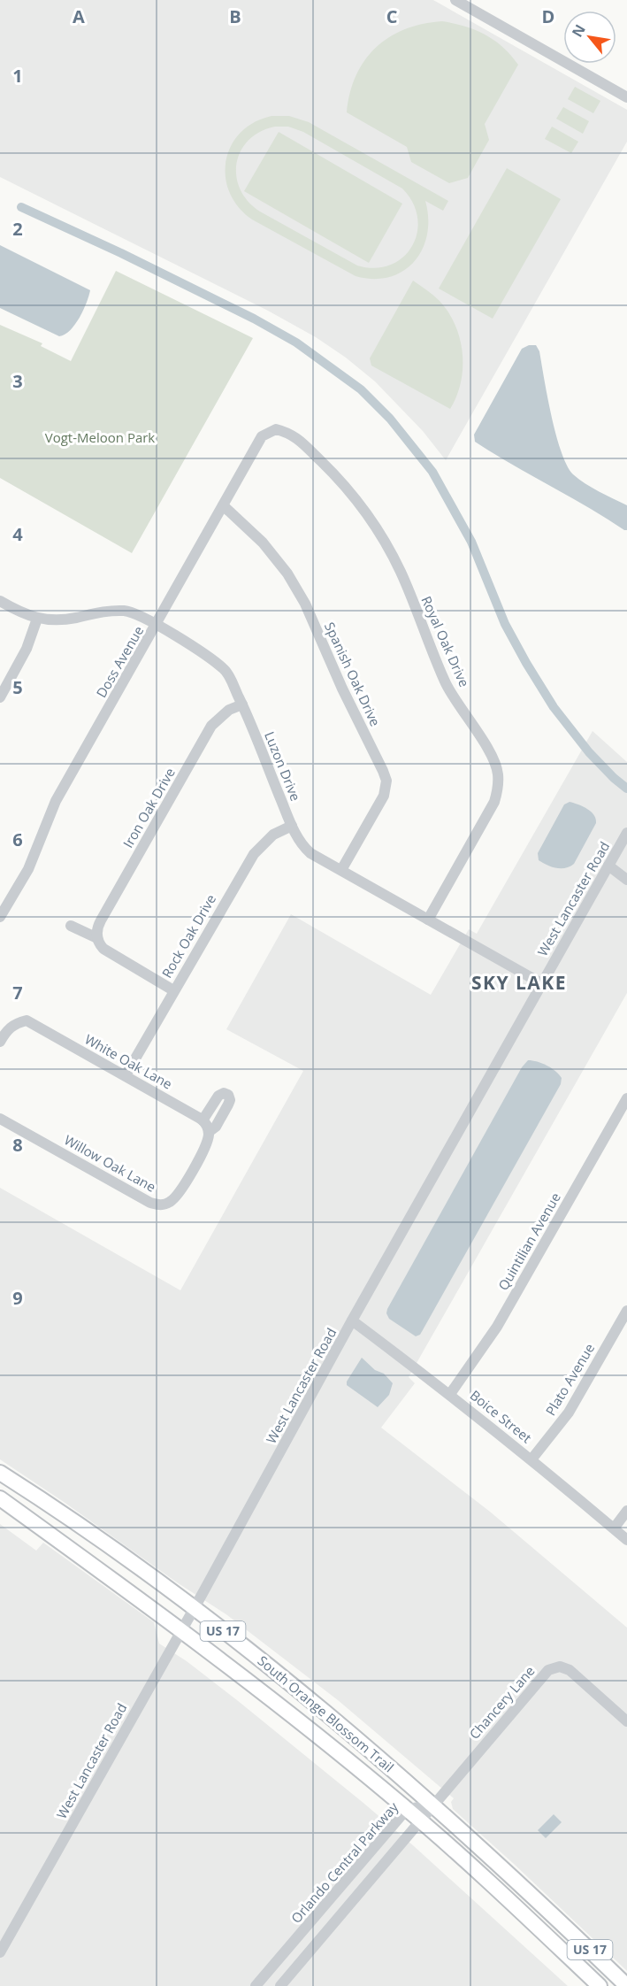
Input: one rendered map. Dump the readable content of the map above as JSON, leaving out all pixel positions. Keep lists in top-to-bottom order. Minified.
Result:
{"streets":{"main road":["US 17","South Orange Blossom Trail"],"street":["Royal Oak Drive","Doss Avenue","Spanish Oak Drive","Luzon Drive","Iron Oak Drive","West Lancaster Road","Rock Oak Drive","White Oak Lane","Willow Oak Lane","Quintilian Avenue","Plato Avenue","Boice Street","Chancery Lane","Orlando Central Parkway"]},"crossings":[["Royal Oak Drive","Doss Avenue"],["Royal Oak Drive","Luzon Drive"],["Doss Avenue","Spanish Oak Drive"],["Doss Avenue","Luzon Drive"],["Spanish Oak Drive","Luzon Drive"],["Luzon Drive","Iron Oak Drive"],["Luzon Drive","West Lancaster Road"],["Luzon Drive","Rock Oak Drive"],["West Lancaster Road","Boice Street"],["West Lancaster Road","South Orange Blossom Trail"],["Rock Oak Drive","White Oak Lane"],["Quintilian Avenue","Boice Street"],["Plato Avenue","Boice Street"],["Chancery Lane","South Orange Blossom Trail"],["Chancery Lane","Orlando Central Parkway"],["South Orange Blossom Trail","Orlando Central Parkway"]],"districts":["SKY LAKE"],"parks":["Vogt-Meloon Park"],"north":"top left","grid":{"columns":["A","B","C","D"],"rows":["1","2","3","4","5","6","7","8","9"]}}
